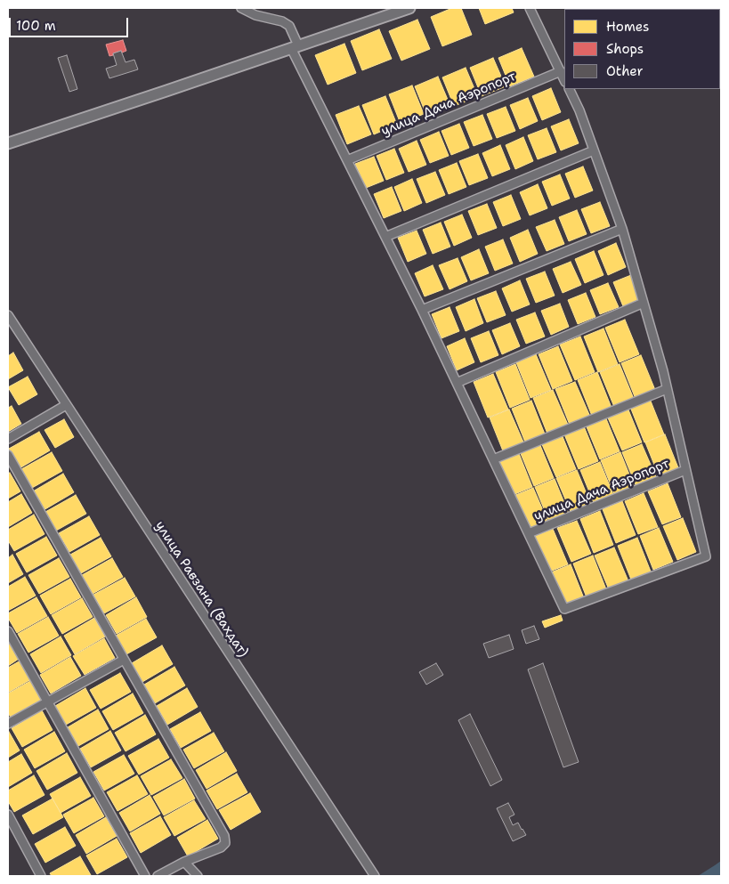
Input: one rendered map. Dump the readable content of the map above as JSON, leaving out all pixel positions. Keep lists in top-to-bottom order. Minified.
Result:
{"streets":{"street":["улица Дача Аэропорт","улица Равзана (Вахдат)"]},"legend":["Homes","Shops","Other"],"scale_bar":"100 m"}
